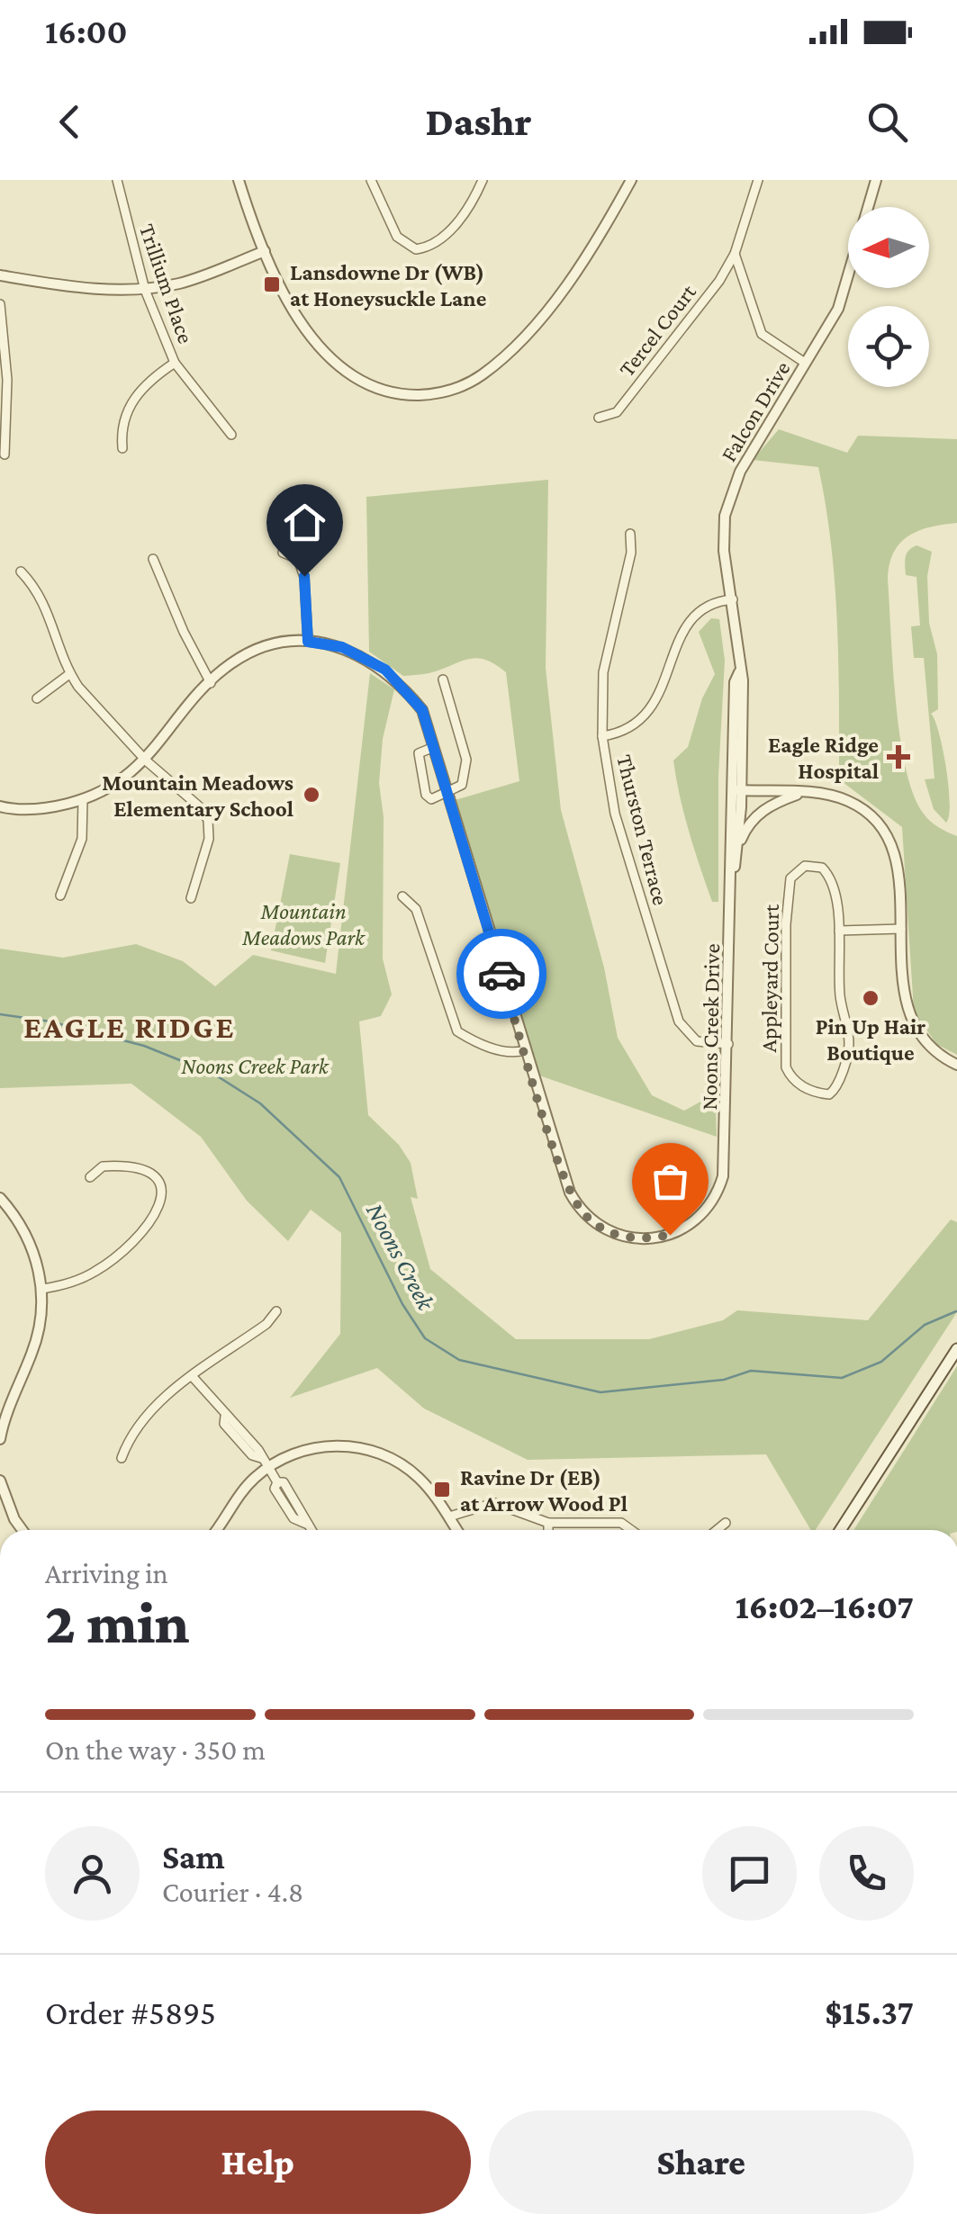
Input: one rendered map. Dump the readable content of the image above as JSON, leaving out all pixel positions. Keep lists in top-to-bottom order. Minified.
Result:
{"streets":{"street":["Trillium Place","Tercel Court","Falcon Drive","Thurston Terrace","Appleyard Court","Noons Creek Drive"]},"crossings":[["Falcon Drive","Thurston Terrace"],["Falcon Drive","Noons Creek Drive"],["Thurston Terrace","Noons Creek Drive"]],"districts":["EAGLE RIDGE"],"water":["Noons Creek"],"parks":["Mountain Meadows Park","Noons Creek Park"],"places":{"transit":["Lansdowne Dr (WB) at Honeysuckle Lane","Ravine Dr (EB) at Arrow Wood Pl"],"health":["Eagle Ridge Hospital"],"other":["Mountain Meadows Elementary School","Pin Up Hair Boutique"]},"north":"left","page":{"status":"16:00","header":"Dashr","heading":["2 min","Arriving in","16:02–16:07"],"panel":["Sam","Courier · 4.8","Order #5895","$15.37"],"bar":"On the way · 350 m","buttons":["Help","Share"]}}
